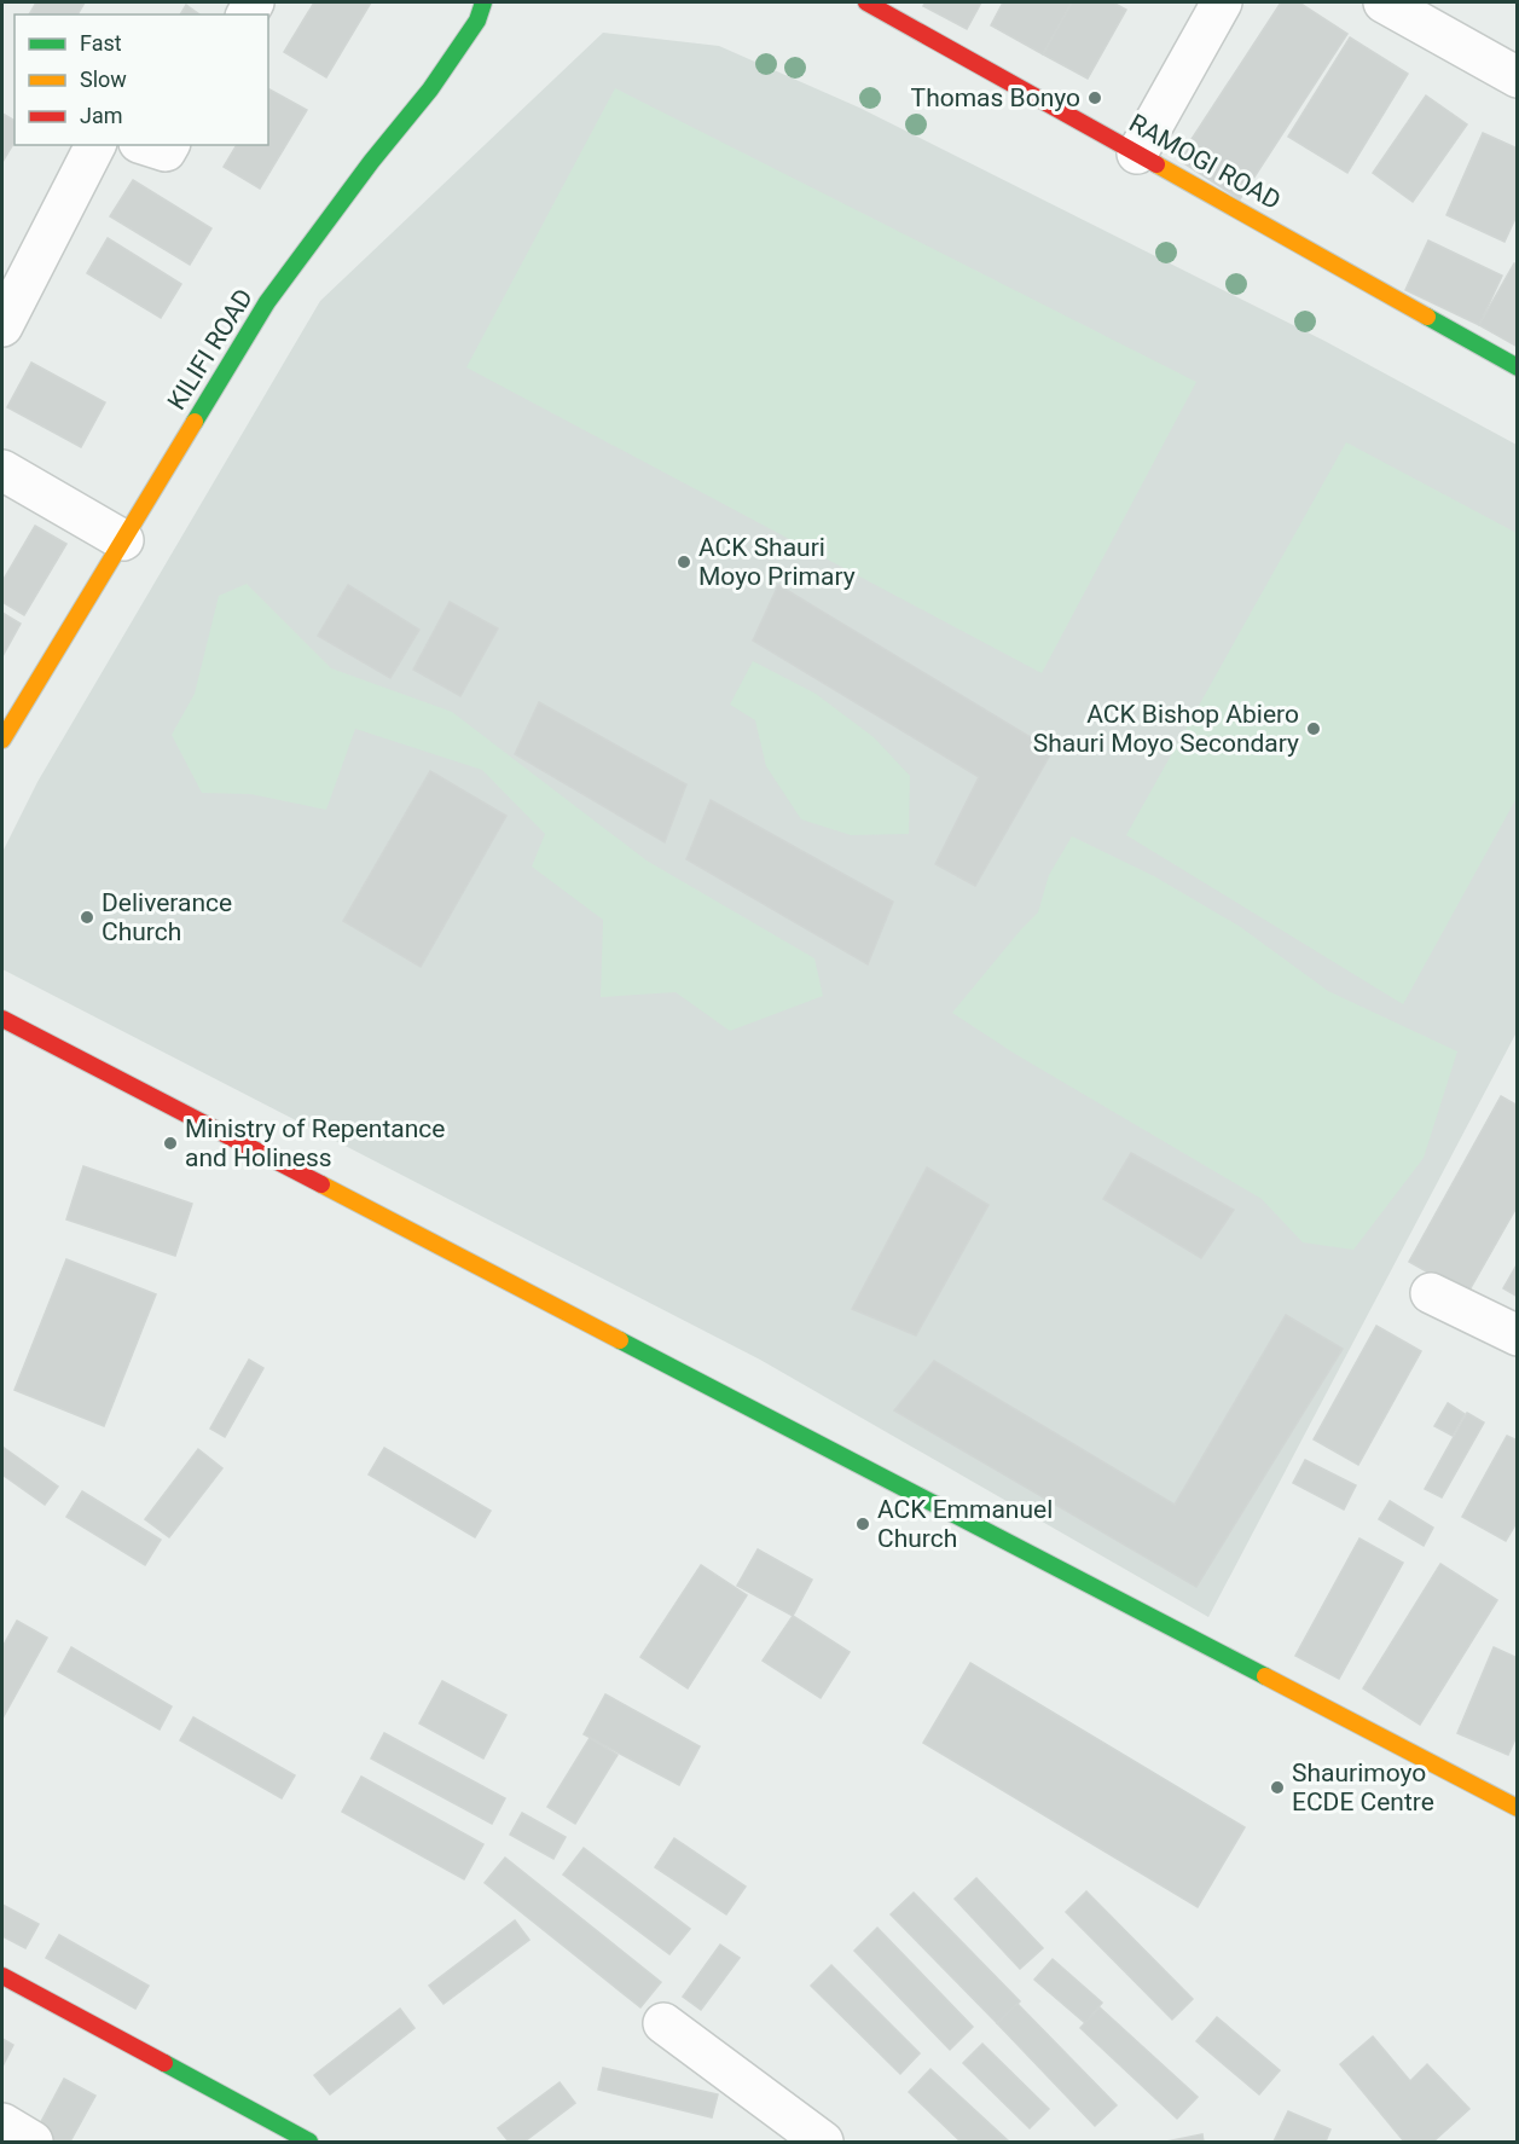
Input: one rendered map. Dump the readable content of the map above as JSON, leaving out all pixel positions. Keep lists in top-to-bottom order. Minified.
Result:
{"streets":{"street":["RAMOGI ROAD","KILIFI ROAD"]},"places":["Thomas Bonyo","ACK Shauri Moyo Primary","ACK Bishop Abiero Shauri Moyo Secondary","Deliverance Church","Ministry of Repentance and Holiness","ACK Emmanuel Church","Shaurimoyo ECDE Centre"],"legend":["Fast","Slow","Jam"]}
